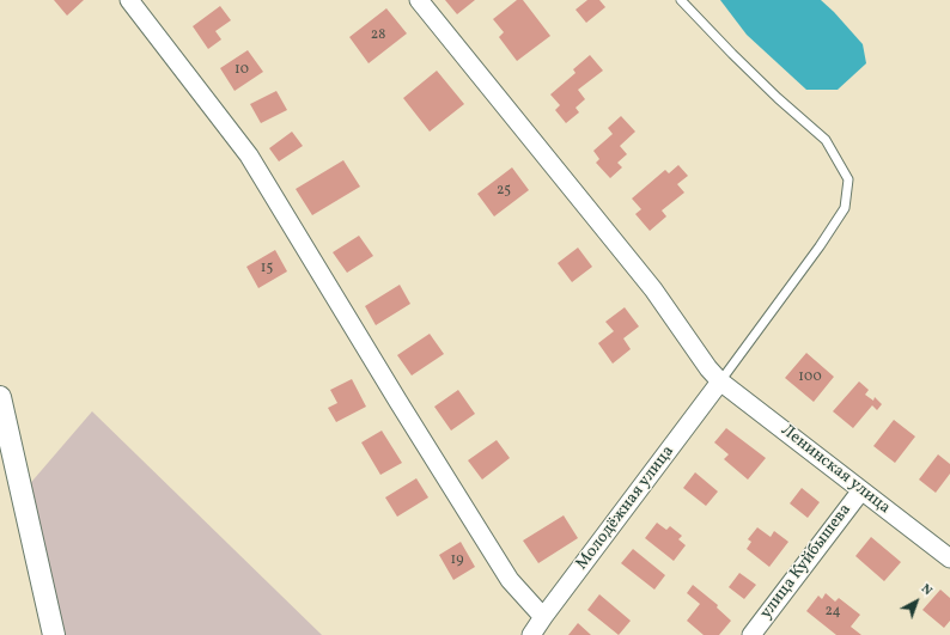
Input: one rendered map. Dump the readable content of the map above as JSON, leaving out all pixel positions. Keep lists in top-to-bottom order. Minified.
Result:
{"streets":{"street":["Ленинская улица","Молодёжная улица","улица Куйбышева"]},"crossings":[["Ленинская улица","Молодёжная улица"],["Ленинская улица","улица Куйбышева"]],"house_numbers":["28","10","25","15","100","19","24"],"north":"top right"}
